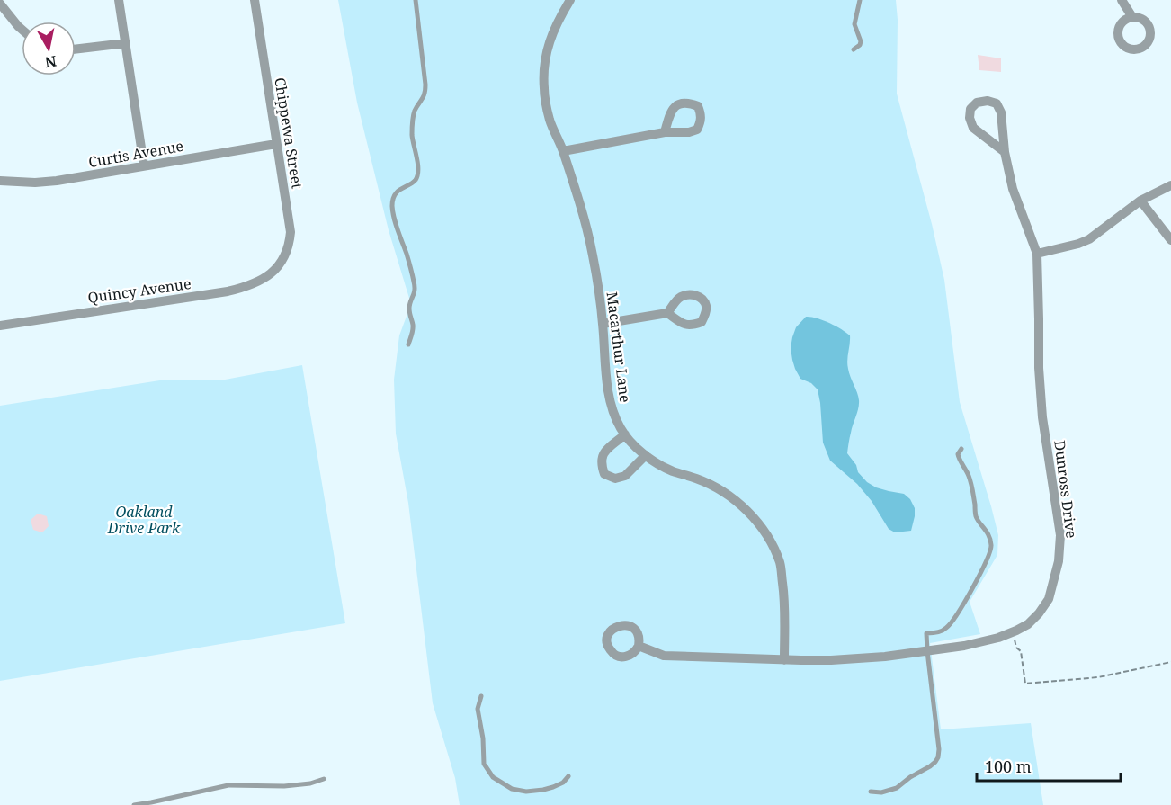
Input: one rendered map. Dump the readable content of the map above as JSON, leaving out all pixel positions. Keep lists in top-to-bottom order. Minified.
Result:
{"streets":{"street":["Chippewa Street","Curtis Avenue","Quincy Avenue","Macarthur Lane","Dunross Drive"]},"crossings":[["Chippewa Street","Curtis Avenue"],["Chippewa Street","Quincy Avenue"],["Macarthur Lane","Dunross Drive"]],"parks":["Oakland Drive Park"],"scale_bar":"100 m","north":"bottom"}
